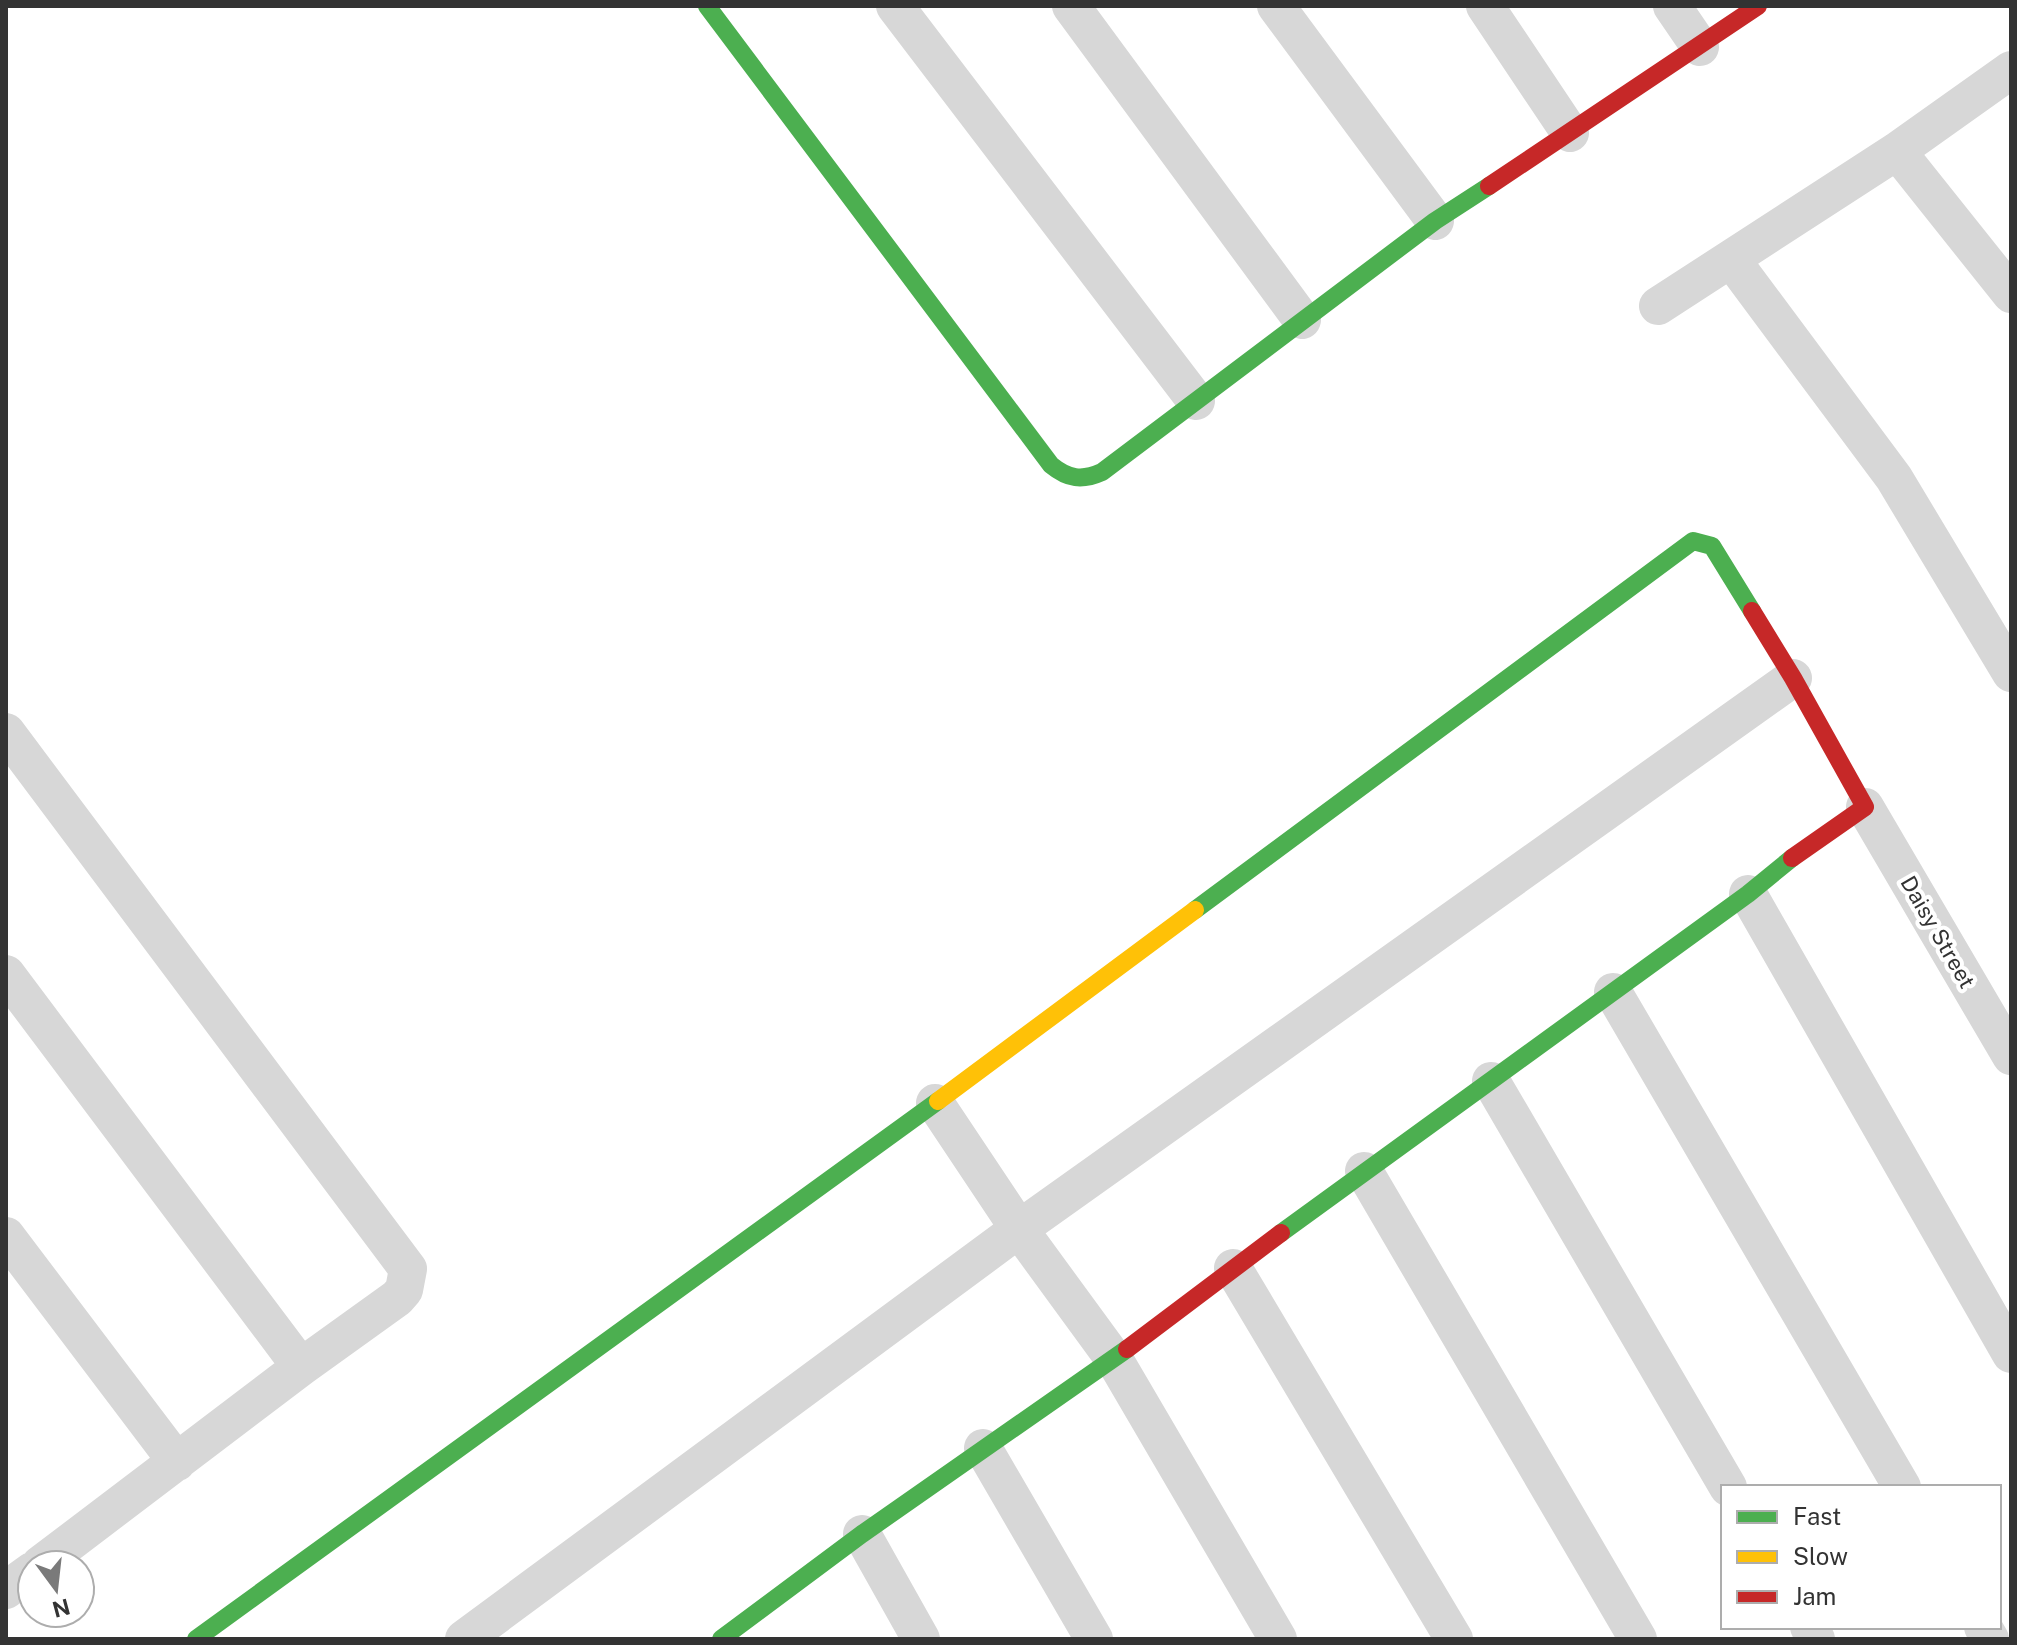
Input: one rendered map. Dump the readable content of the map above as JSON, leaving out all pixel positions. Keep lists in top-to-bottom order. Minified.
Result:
{"streets":{"street":["Daisy Street"]},"legend":["Fast","Slow","Jam"],"north":"bottom"}
